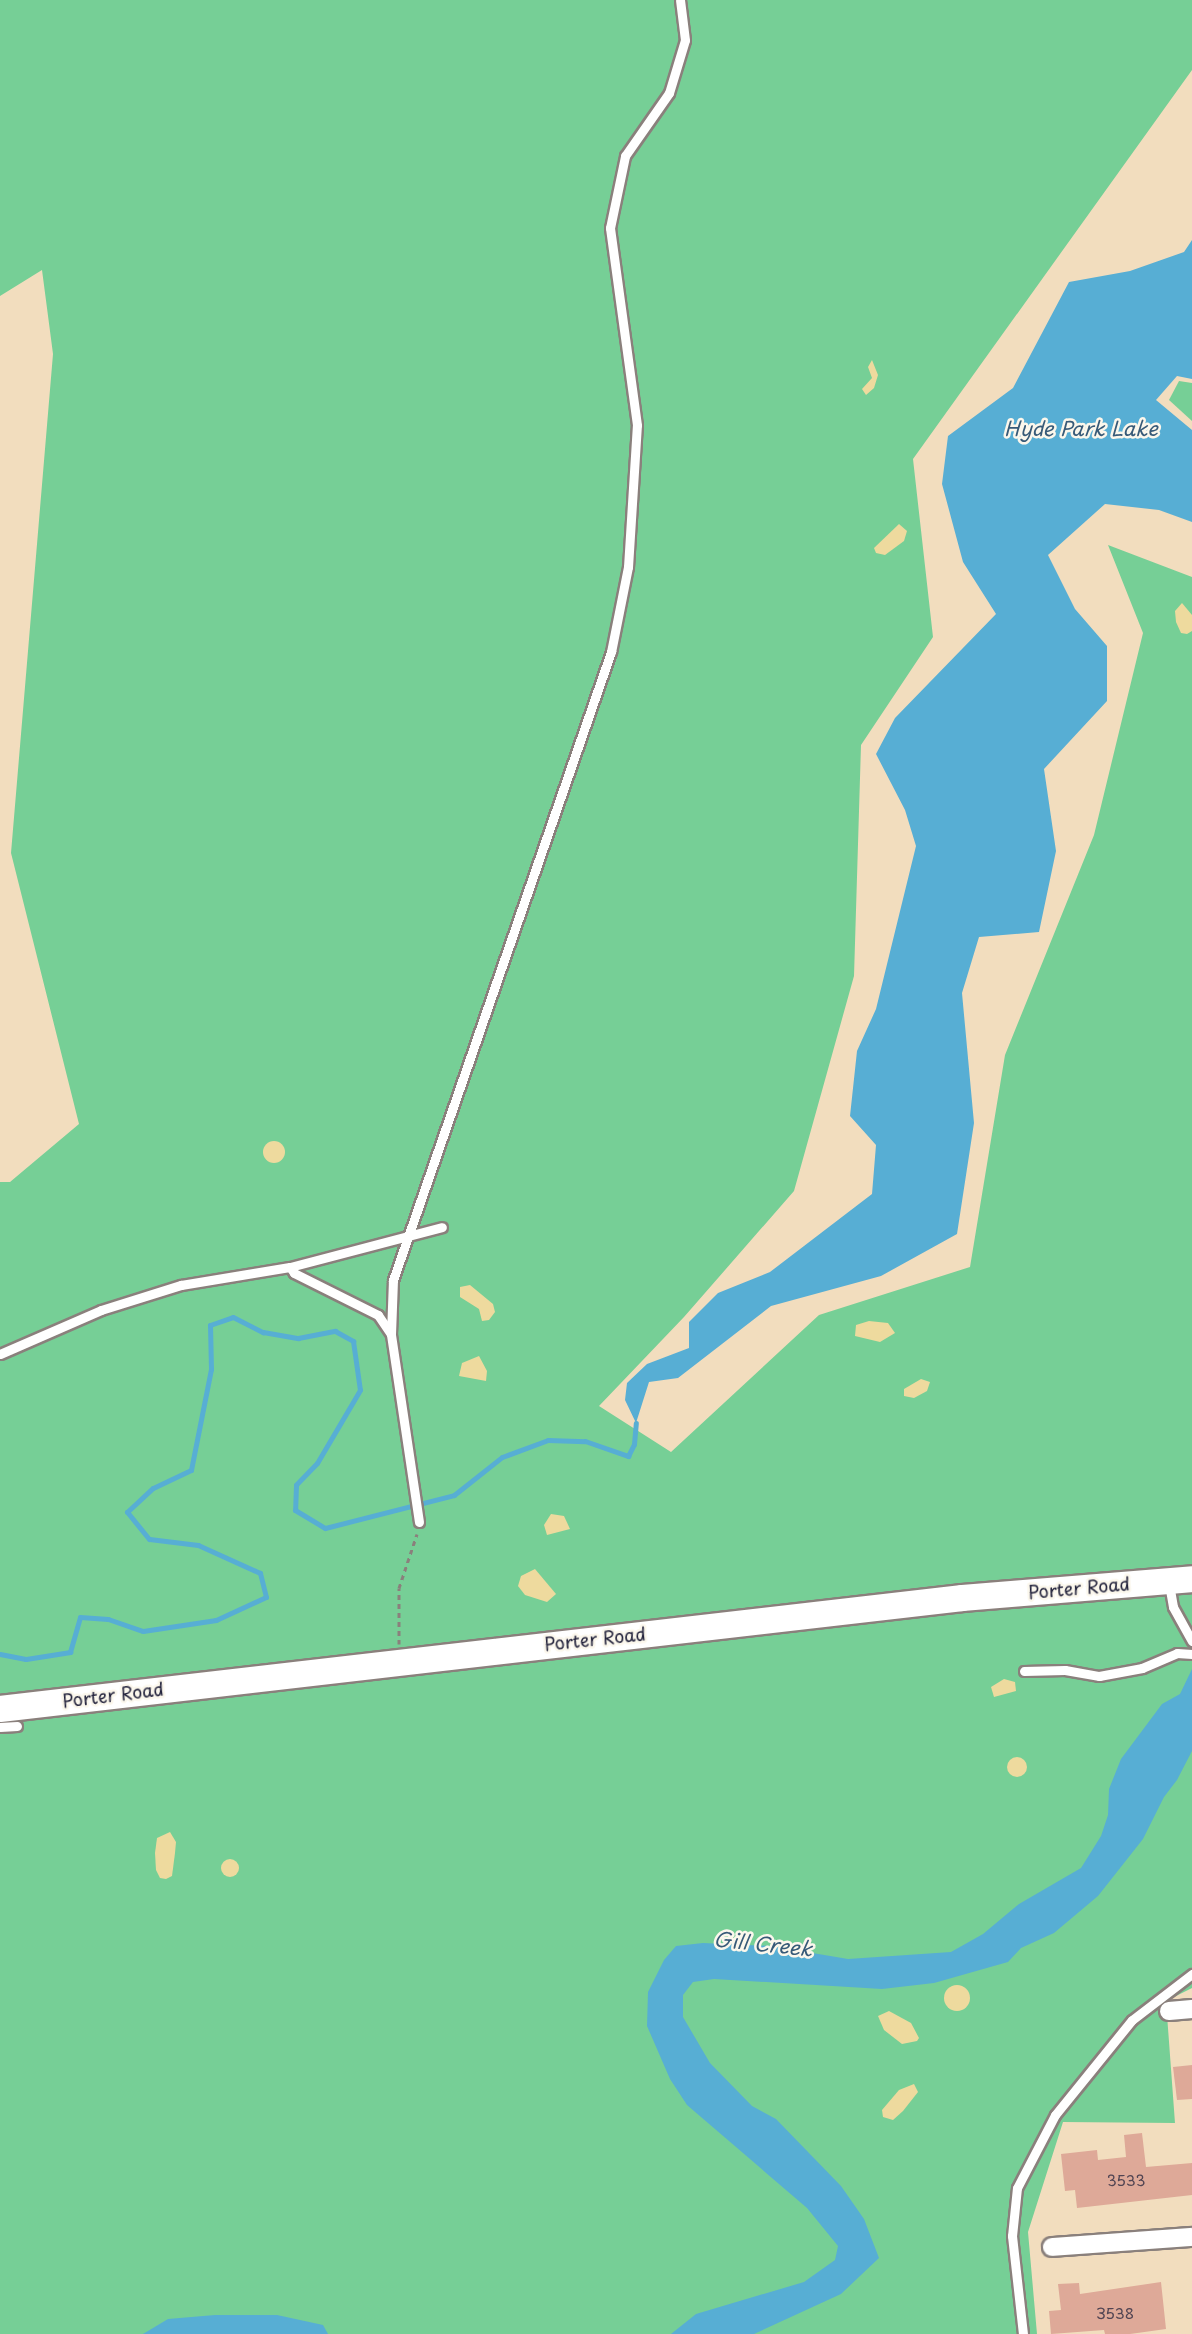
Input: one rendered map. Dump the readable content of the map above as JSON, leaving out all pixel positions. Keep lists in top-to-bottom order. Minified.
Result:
{"streets":{"main road":["Porter Road"]},"water":["Hyde Park Lake","Gill Creek"],"house_numbers":["3533","3538"]}
